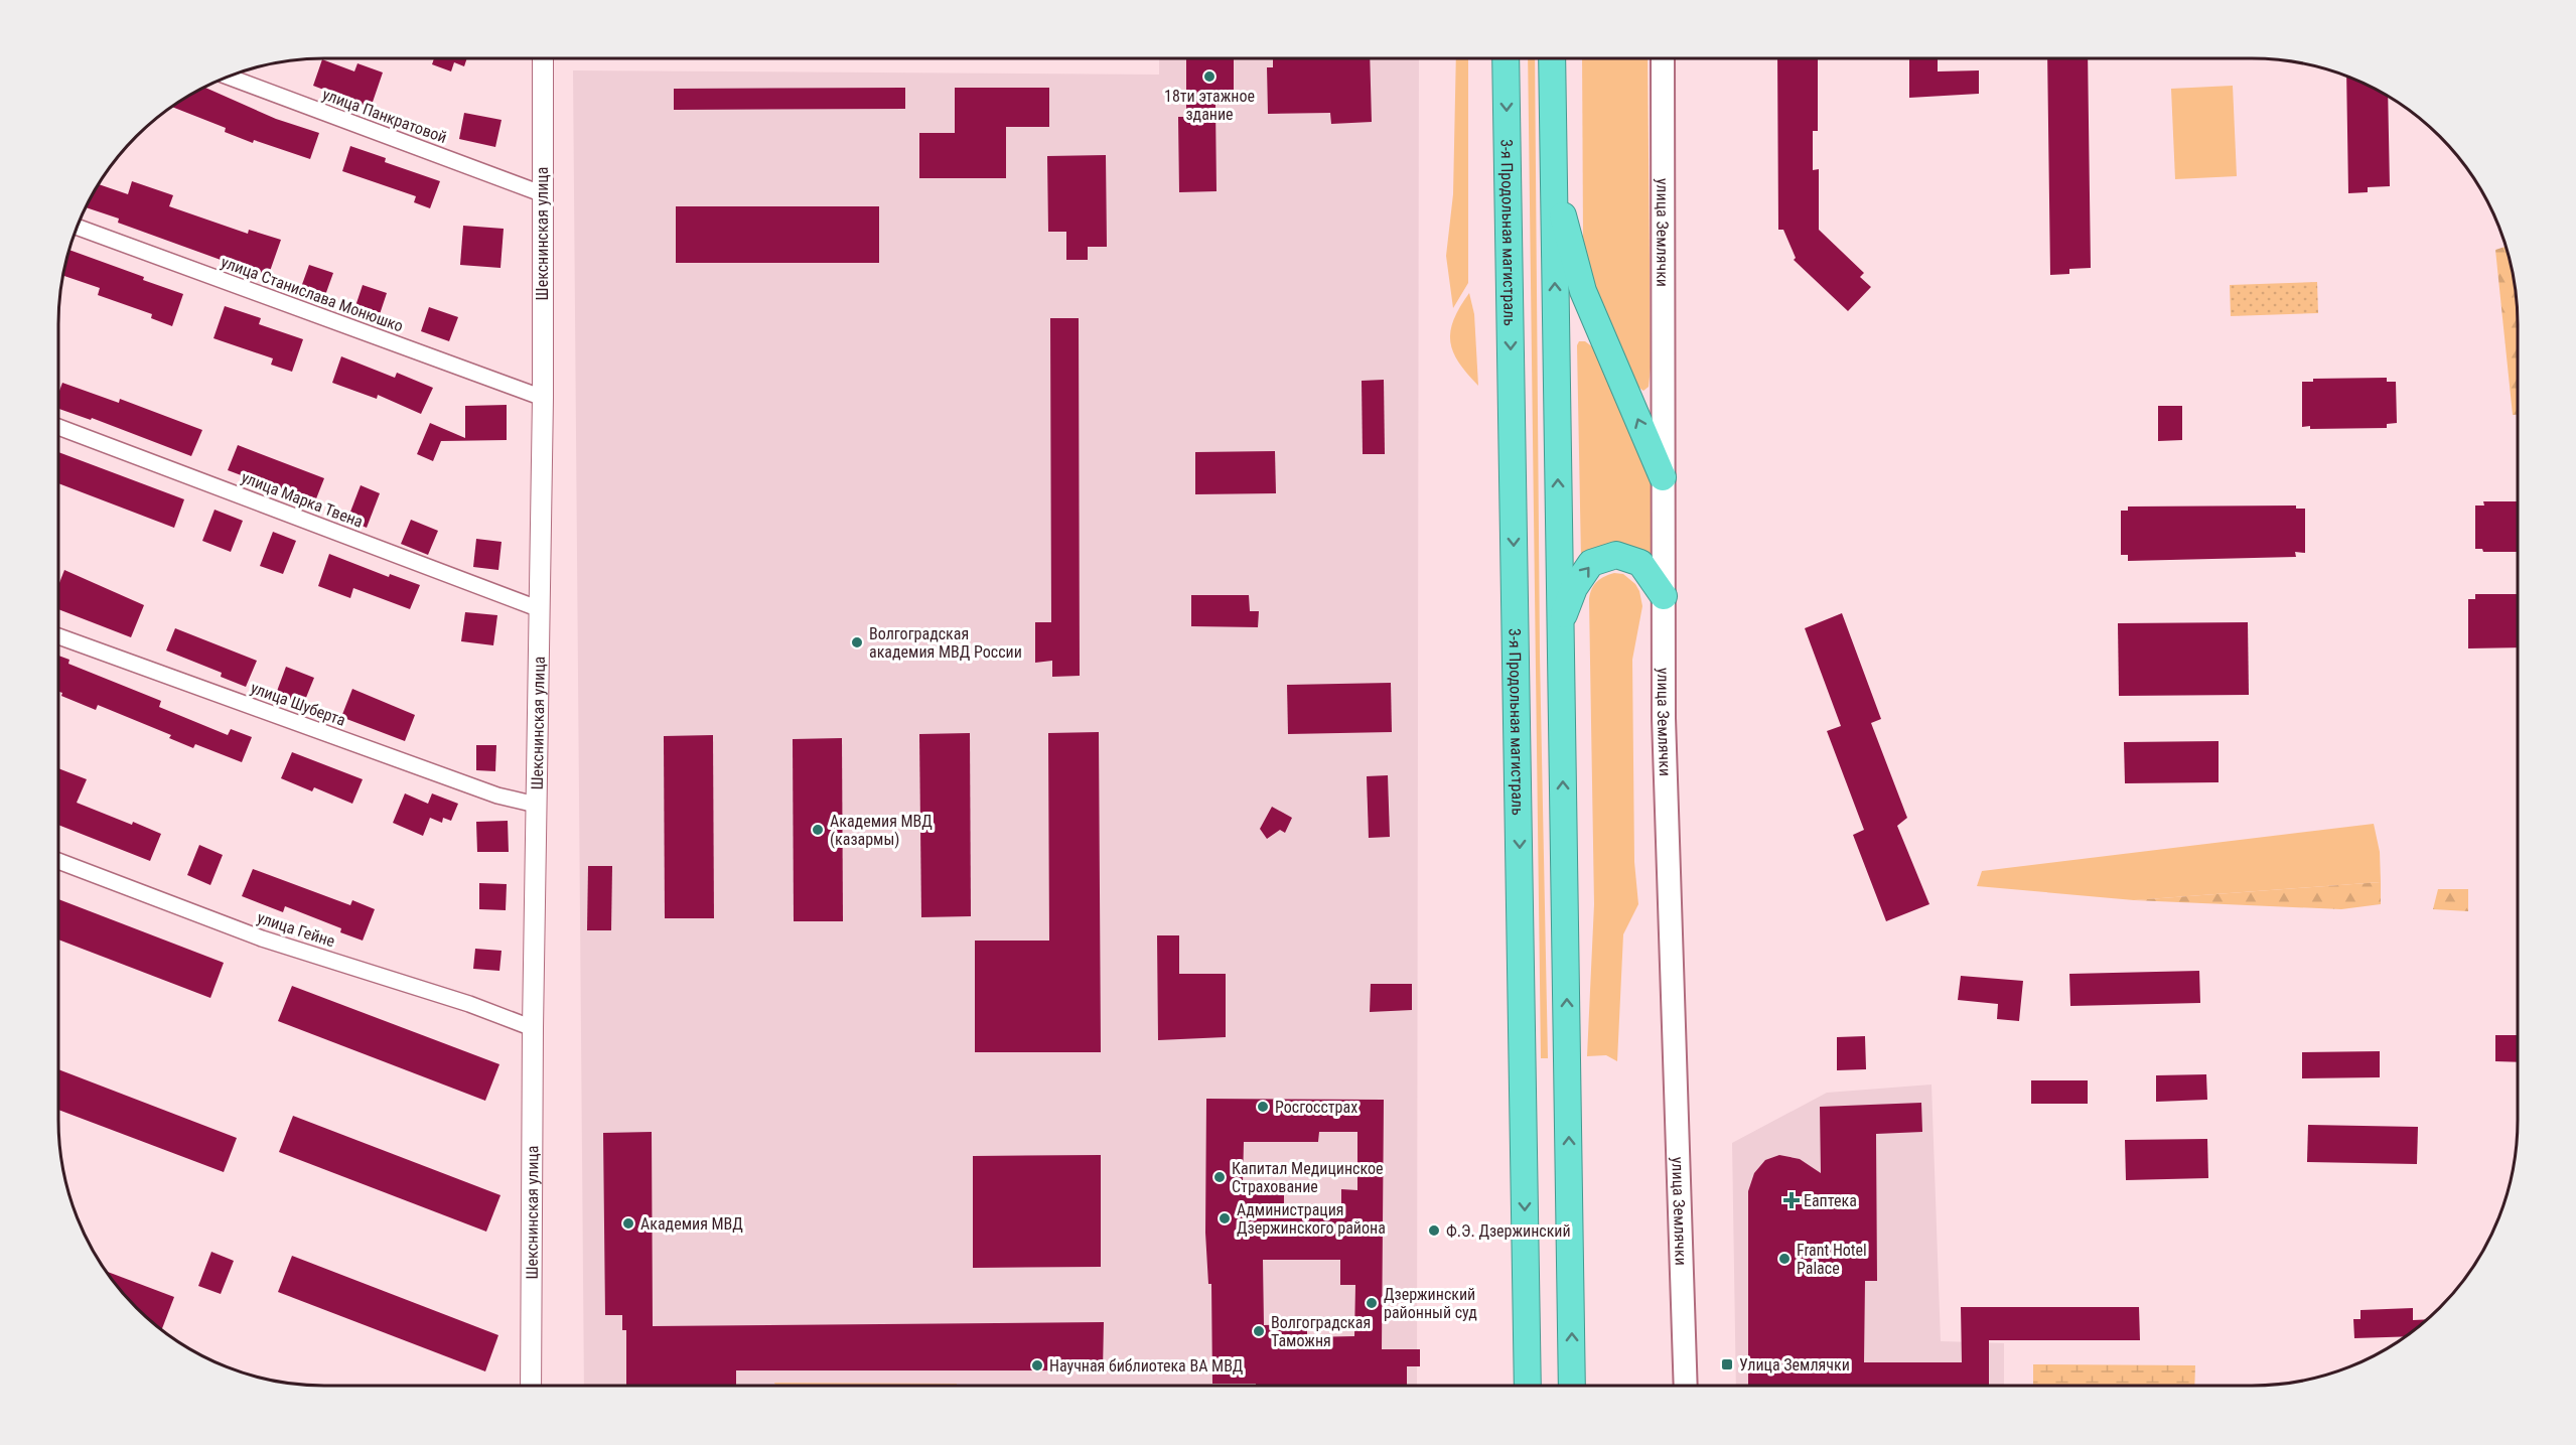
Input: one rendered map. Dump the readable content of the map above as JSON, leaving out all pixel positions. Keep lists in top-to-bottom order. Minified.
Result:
{"streets":{"highway":["3-я Продольная магистраль"],"main road":["улица Землячки"],"street":["улица Панкратовой","Шекснинская улица","улица Станислава Монюшко","улица Марка Твена","улица Шуберта","улица Гейне"]},"crossings":[["улица Панкратовой","Шекснинская улица"],["Шекснинская улица","улица Станислава Монюшко"],["Шекснинская улица","улица Марка Твена"],["Шекснинская улица","улица Шуберта"],["Шекснинская улица","улица Гейне"]],"places":{"other":["18ти этажное здание","Волгоградская академия МВД России","Академия МВД (казармы)","Росгосстрах","Капитал Медицинское Страхование","Администрация Дзержинского района","Академия МВД","Ф.Э. Дзержинский","Frant Hotel Palace","Дзержинский районный суд","Волгоградская Таможня","Научная библиотека ВА МВД"],"health":["Еаптека"],"transit":["Улица Землячки"]}}
